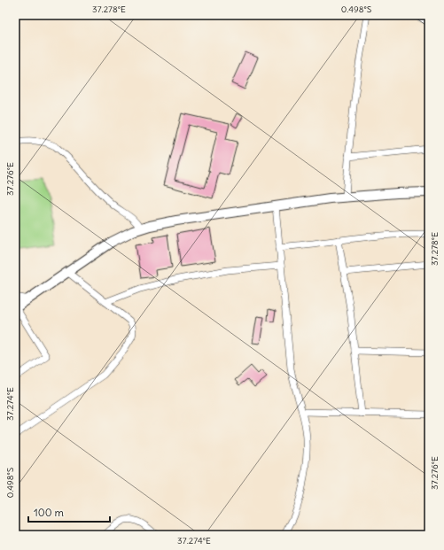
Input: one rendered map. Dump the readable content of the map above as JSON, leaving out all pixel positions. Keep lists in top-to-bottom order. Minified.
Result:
{"scale_bar":"100 m","coordinates":["37.278°E","0.498°S","37.276°E","37.274°E"]}
